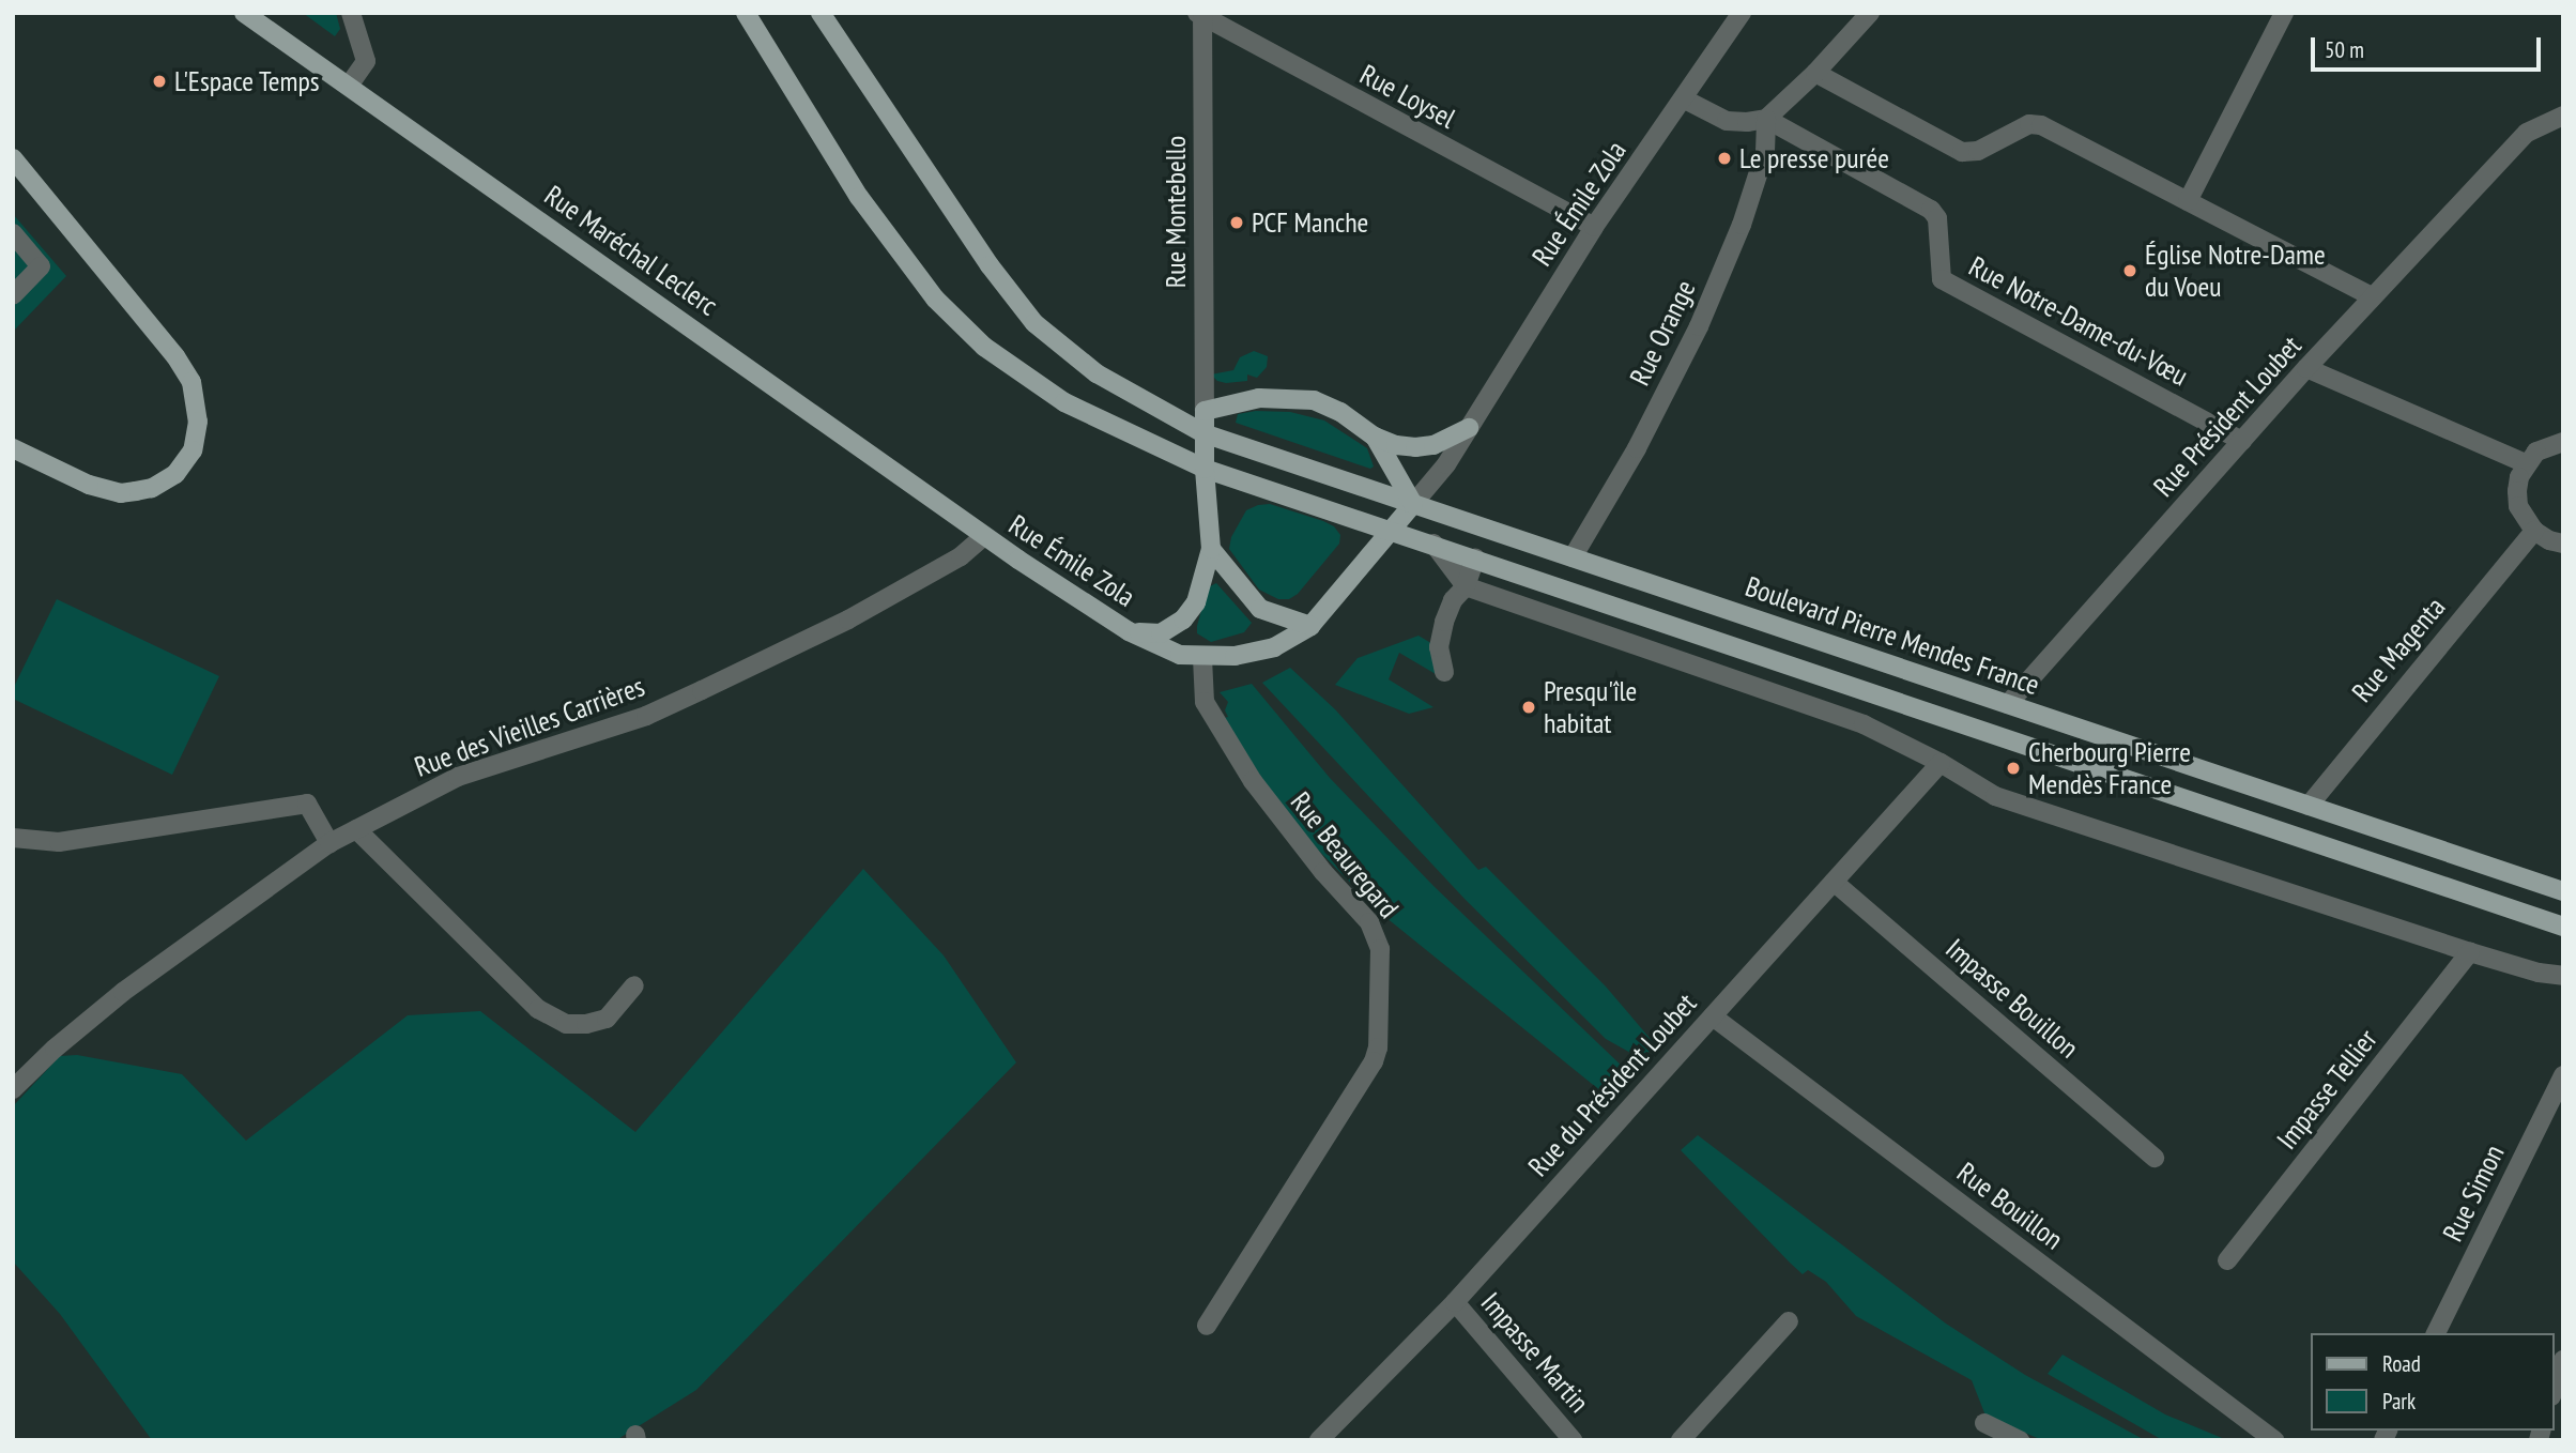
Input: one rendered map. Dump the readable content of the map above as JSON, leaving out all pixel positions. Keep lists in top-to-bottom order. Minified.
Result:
{"streets":{"main road":["Rue Émile Zola","Rue Maréchal Leclerc","Boulevard Pierre Mendes France"],"street":["Rue Loysel","Rue Montebello","Rue Notre-Dame-du-Vœu","Rue Orange","Rue Président Loubet","Rue Magenta","Rue des Vieilles Carrières","Rue Beauregard","Impasse Bouillon","Rue du Président Loubet","Impasse Tellier","Rue Simon","Rue Bouillon","Impasse Martin"]},"crossings":[["Rue Loysel","Rue Émile Zola"],["Rue Loysel","Rue Montebello"],["Rue Émile Zola","Rue Maréchal Leclerc"],["Rue Émile Zola","Boulevard Pierre Mendes France"],["Rue Émile Zola","Rue des Vieilles Carrières"],["Rue Émile Zola","Rue Beauregard"],["Rue Maréchal Leclerc","Rue des Vieilles Carrières"],["Rue Notre-Dame-du-Vœu","Rue Orange"],["Rue Notre-Dame-du-Vœu","Rue Président Loubet"],["Rue Orange","Boulevard Pierre Mendes France"],["Rue Président Loubet","Boulevard Pierre Mendes France"],["Boulevard Pierre Mendes France","Rue Magenta"],["Impasse Bouillon","Rue du Président Loubet"],["Rue du Président Loubet","Rue Bouillon"],["Rue du Président Loubet","Impasse Martin"]],"places":["L'Espace Temps","Le presse purée","PCF Manche","Église Notre-Dame du Voeu","Presqu'île habitat","Cherbourg Pierre Mendès France"],"legend":["Road","Park"],"scale_bar":"50 m"}
